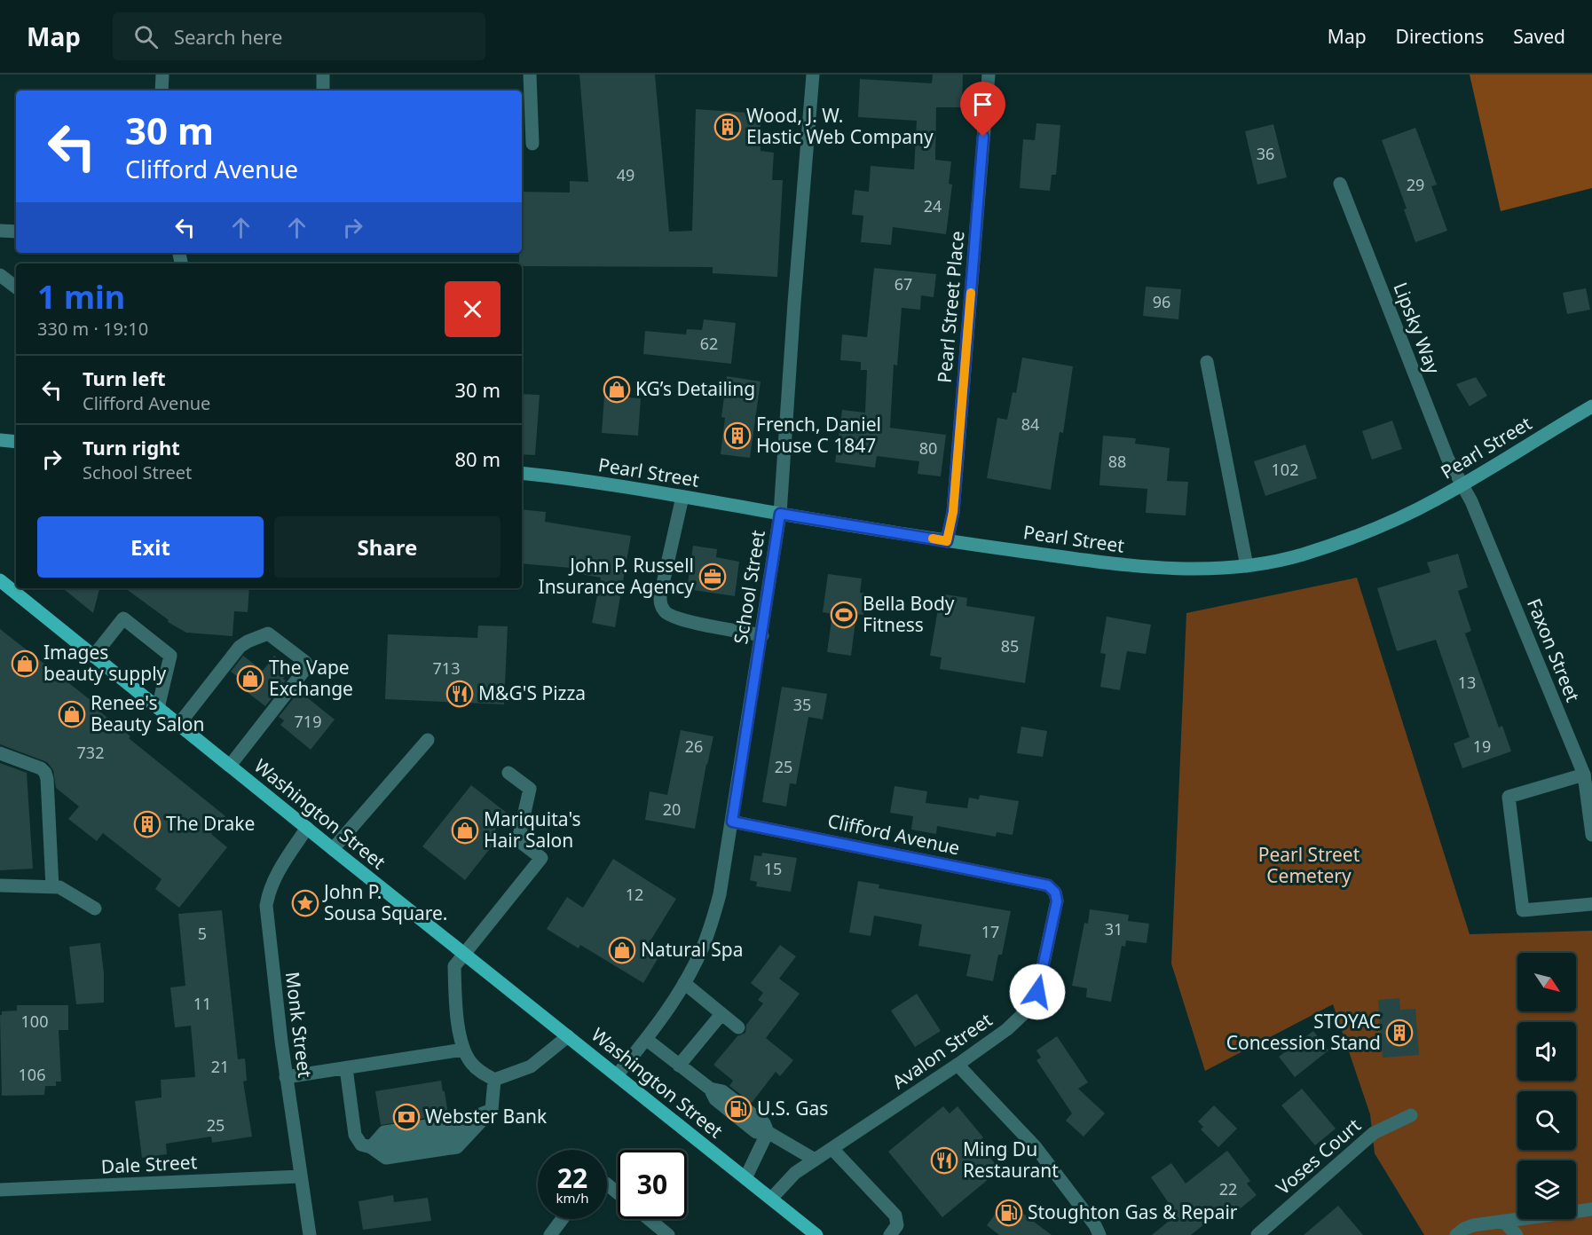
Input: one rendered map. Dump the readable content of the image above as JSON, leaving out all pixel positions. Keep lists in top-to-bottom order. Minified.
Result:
{"streets":{"main road":["Pearl Street","Washington Street"],"street":["Pearl Street Place","Lipsky Way","School Street","Faxon Street","Clifford Avenue","Monk Street","Avalon Street","Voses Court","Dale Street"]},"crossings":[["Pearl Street Place","Pearl Street"],["Lipsky Way","Pearl Street"],["Lipsky Way","Faxon Street"],["Pearl Street","School Street"],["Pearl Street","Faxon Street"],["School Street","Washington Street"],["School Street","Clifford Avenue"],["Washington Street","Monk Street"],["Washington Street","Avalon Street"],["Clifford Avenue","Avalon Street"],["Monk Street","Dale Street"]],"parks":["Pearl Street Cemetery"],"places":{"building":["Wood, J. W. Elastic Web Company","French, Daniel House C 1847","The Drake","STOYAC Concession Stand"],"shop":["KG’s Detailing","Images beauty supply","The Vape Exchange","Renee's Beauty Salon","Mariquita's Hair Salon","Natural Spa"],"office":["John P. Russell Insurance Agency"],"sports":["Bella Body Fitness"],"restaurant":["M&G'S Pizza","Ming Du Restaurant"],"place":["John P. Sousa Square."],"fuel station":["U.S. Gas","Stoughton Gas & Repair"],"bank":["Webster Bank"]},"house_numbers":["36","49","29","24","67","96","62","84","80","88","102","85","713","13","35","719","26","19","732","25","20","15","12","31","17","5","11","100","21","106","25","22"],"north":"bottom right","page":{"header":"Map","search":"Search here","nav":["Map","Directions","Saved"],"turn":["30 m","Clifford Avenue"],"heading":["1 min","330 m · 19:10"],"list":[{"name":"Turn left","note":"Clifford Avenue","value":"30 m"},{"name":"Turn right","note":"School Street","value":"80 m"}],"buttons":["Exit","Share"],"speed":"22 km/h","limit":"30"}}
